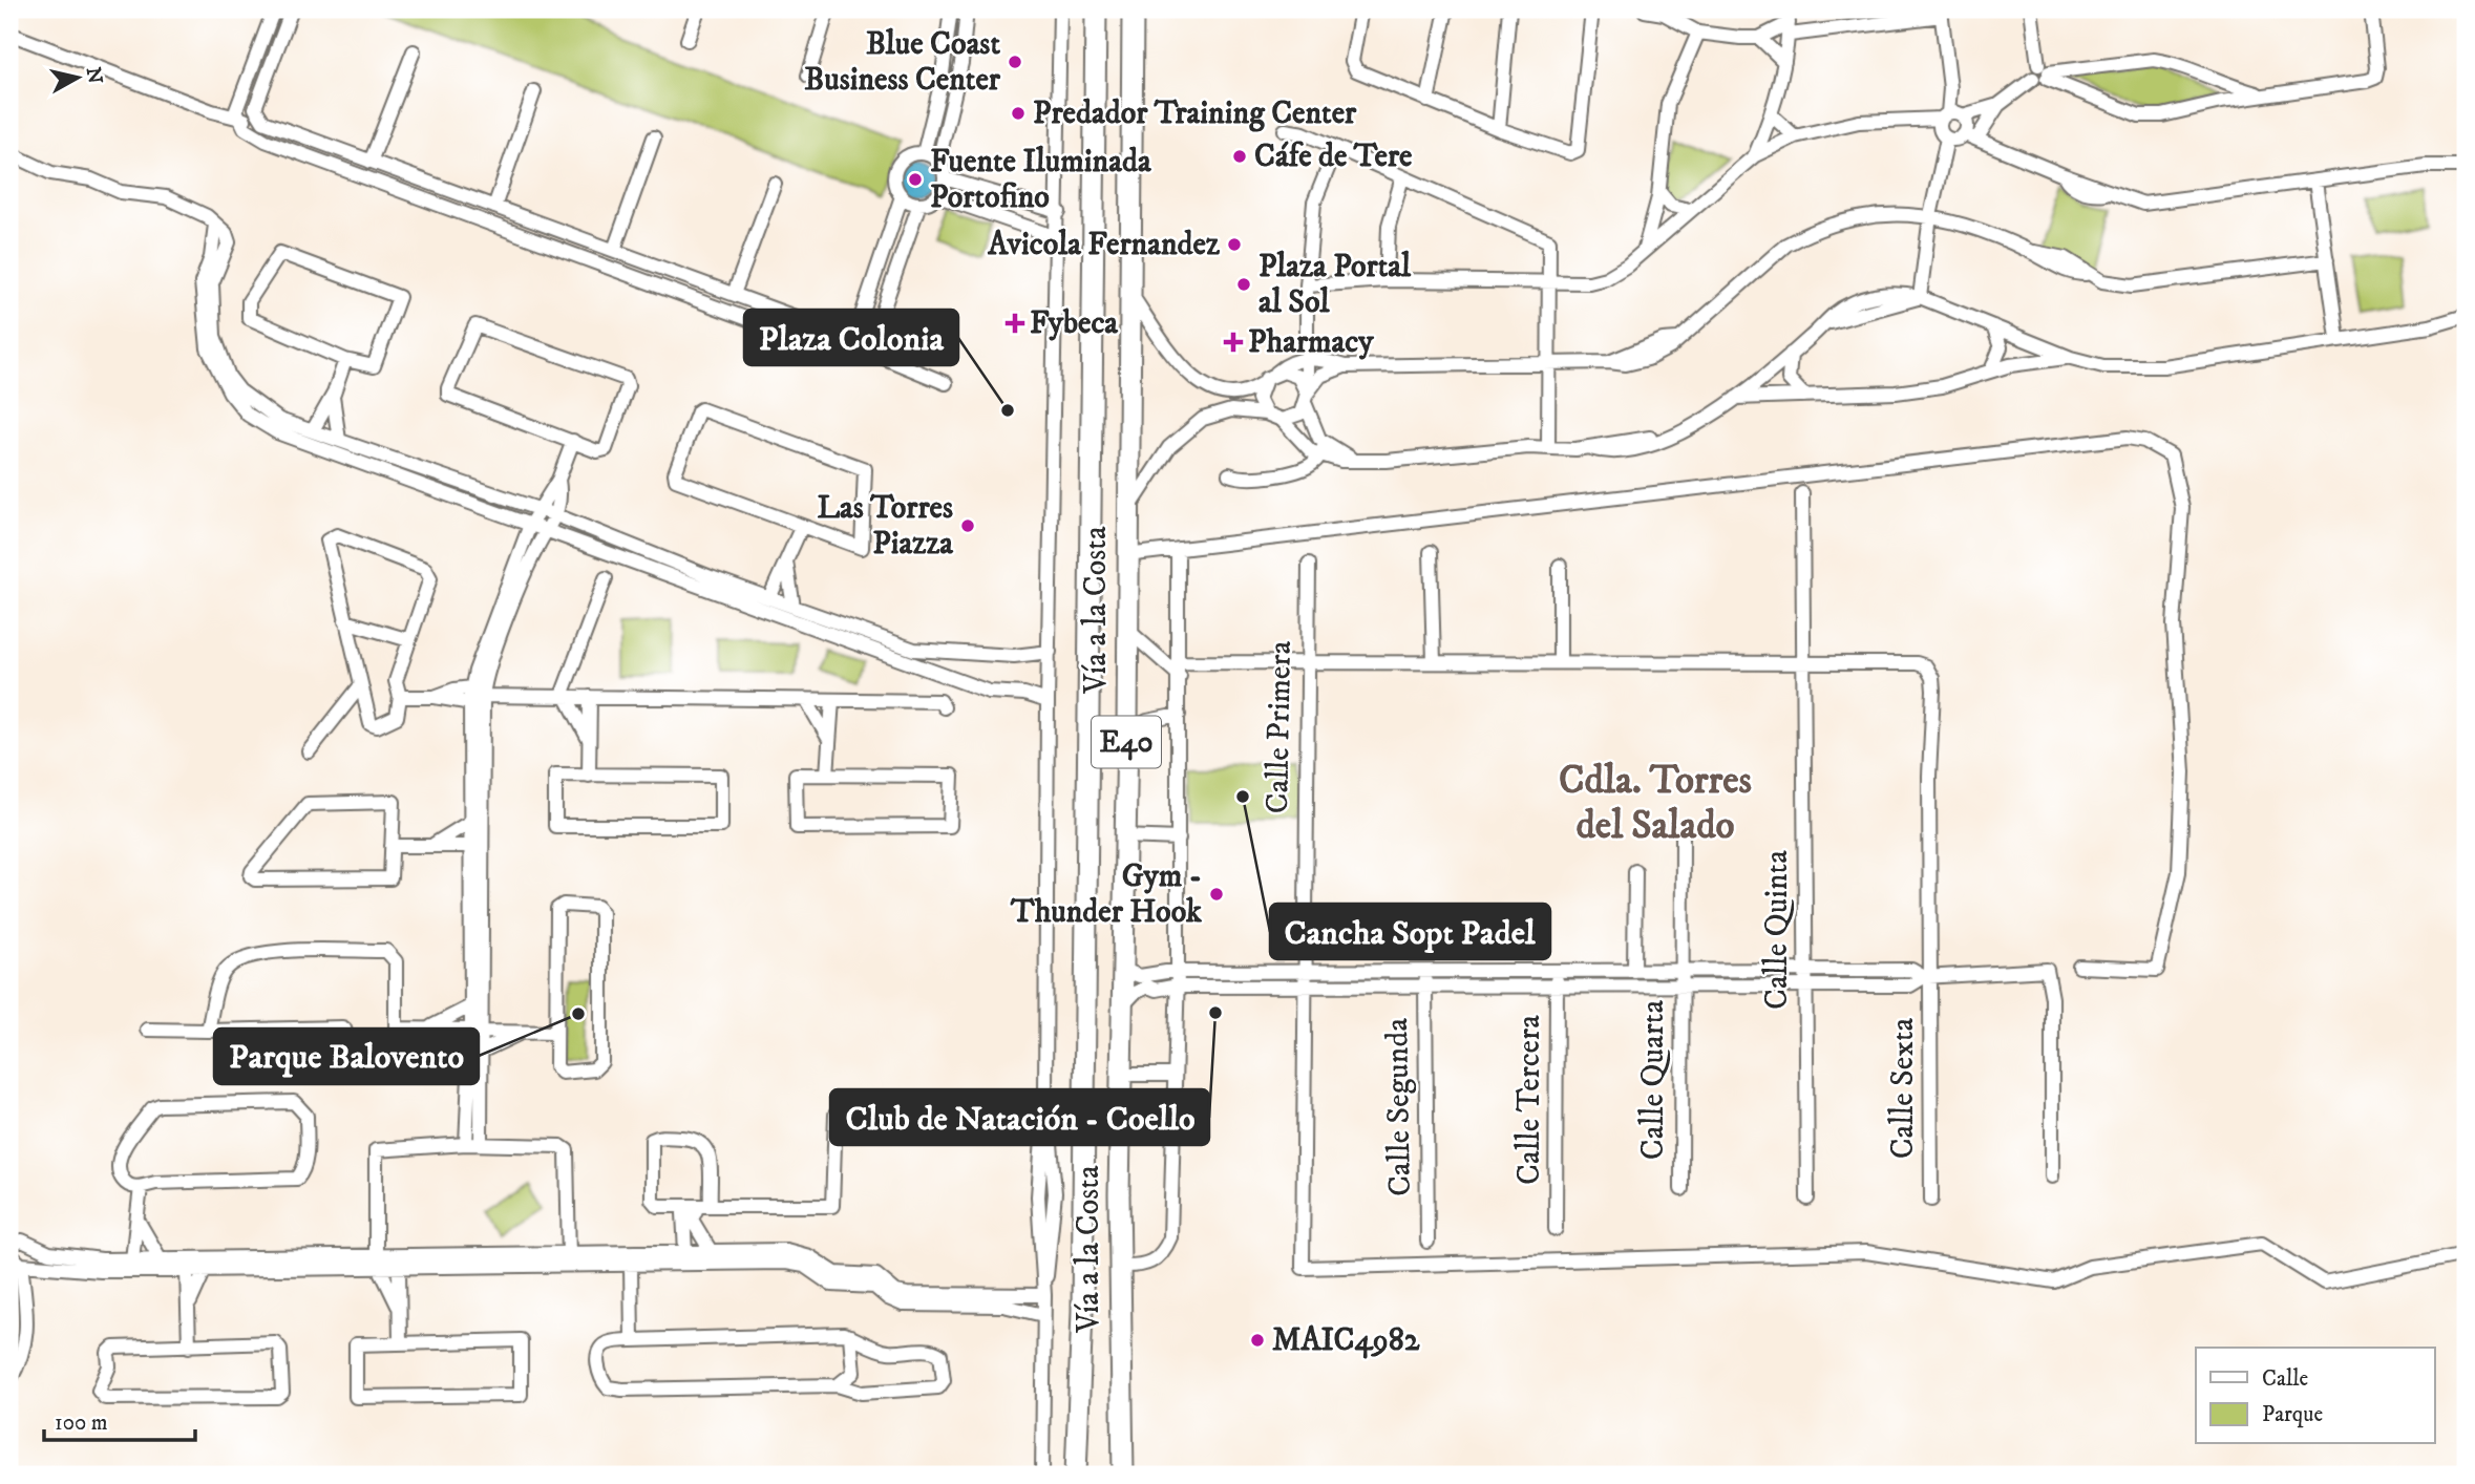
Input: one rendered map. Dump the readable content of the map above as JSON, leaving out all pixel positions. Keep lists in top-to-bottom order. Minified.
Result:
{"streets":{"highway":["Vía a la Costa","E40"],"street":["Calle Primera","Calle Quinta","Calle Quarta","Calle Sexta","Calle Tercera","Calle Segunda"]},"crossings":[["Calle Primera","Calle Sexta"],["Calle Quinta","Calle Sexta"]],"districts":["Cdla. Torres del Salado"],"places":{"other":["Blue Coast Business Center","Predador Training Center","Cáfe de Tere","Fuente Iluminada Portofino","Avicola Fernandez","Plaza Portal al Sol","Plaza Colonia","Las Torres Piazza","Cancha Sopt Padel","Gym - Thunder Hook","Club de Natación - Coello","Parque Balovento","MAIC4982"],"health":["Fybeca","Pharmacy"]},"legend":["Calle","Parque"],"scale_bar":"100 m","north":"right"}
